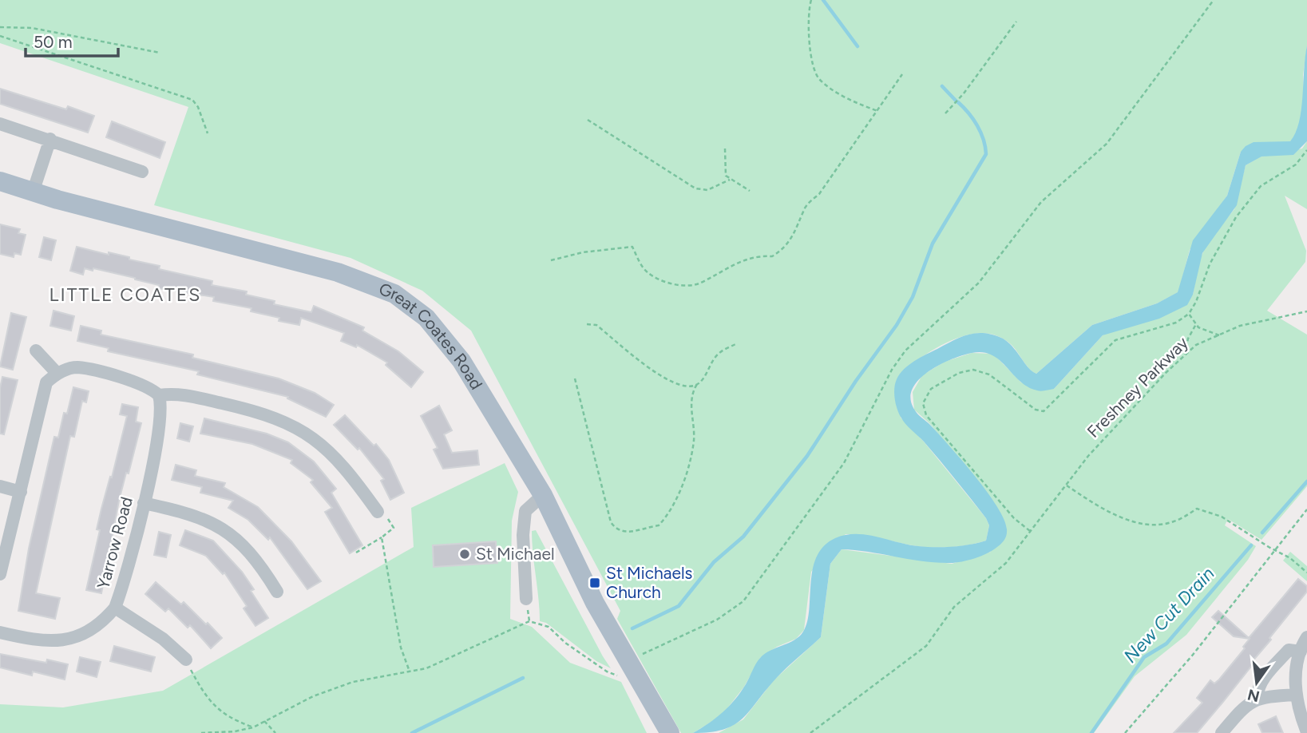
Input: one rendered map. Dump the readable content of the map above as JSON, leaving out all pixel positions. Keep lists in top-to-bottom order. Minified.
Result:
{"streets":{"main road":["Great Coates Road"],"street":["Yarrow Road"],"path":["Freshney Parkway"]},"districts":["LITTLE COATES"],"water":["New Cut Drain"],"places":{"other":["St Michael"],"transit":["St Michaels Church"]},"scale_bar":"50 m","north":"bottom"}
